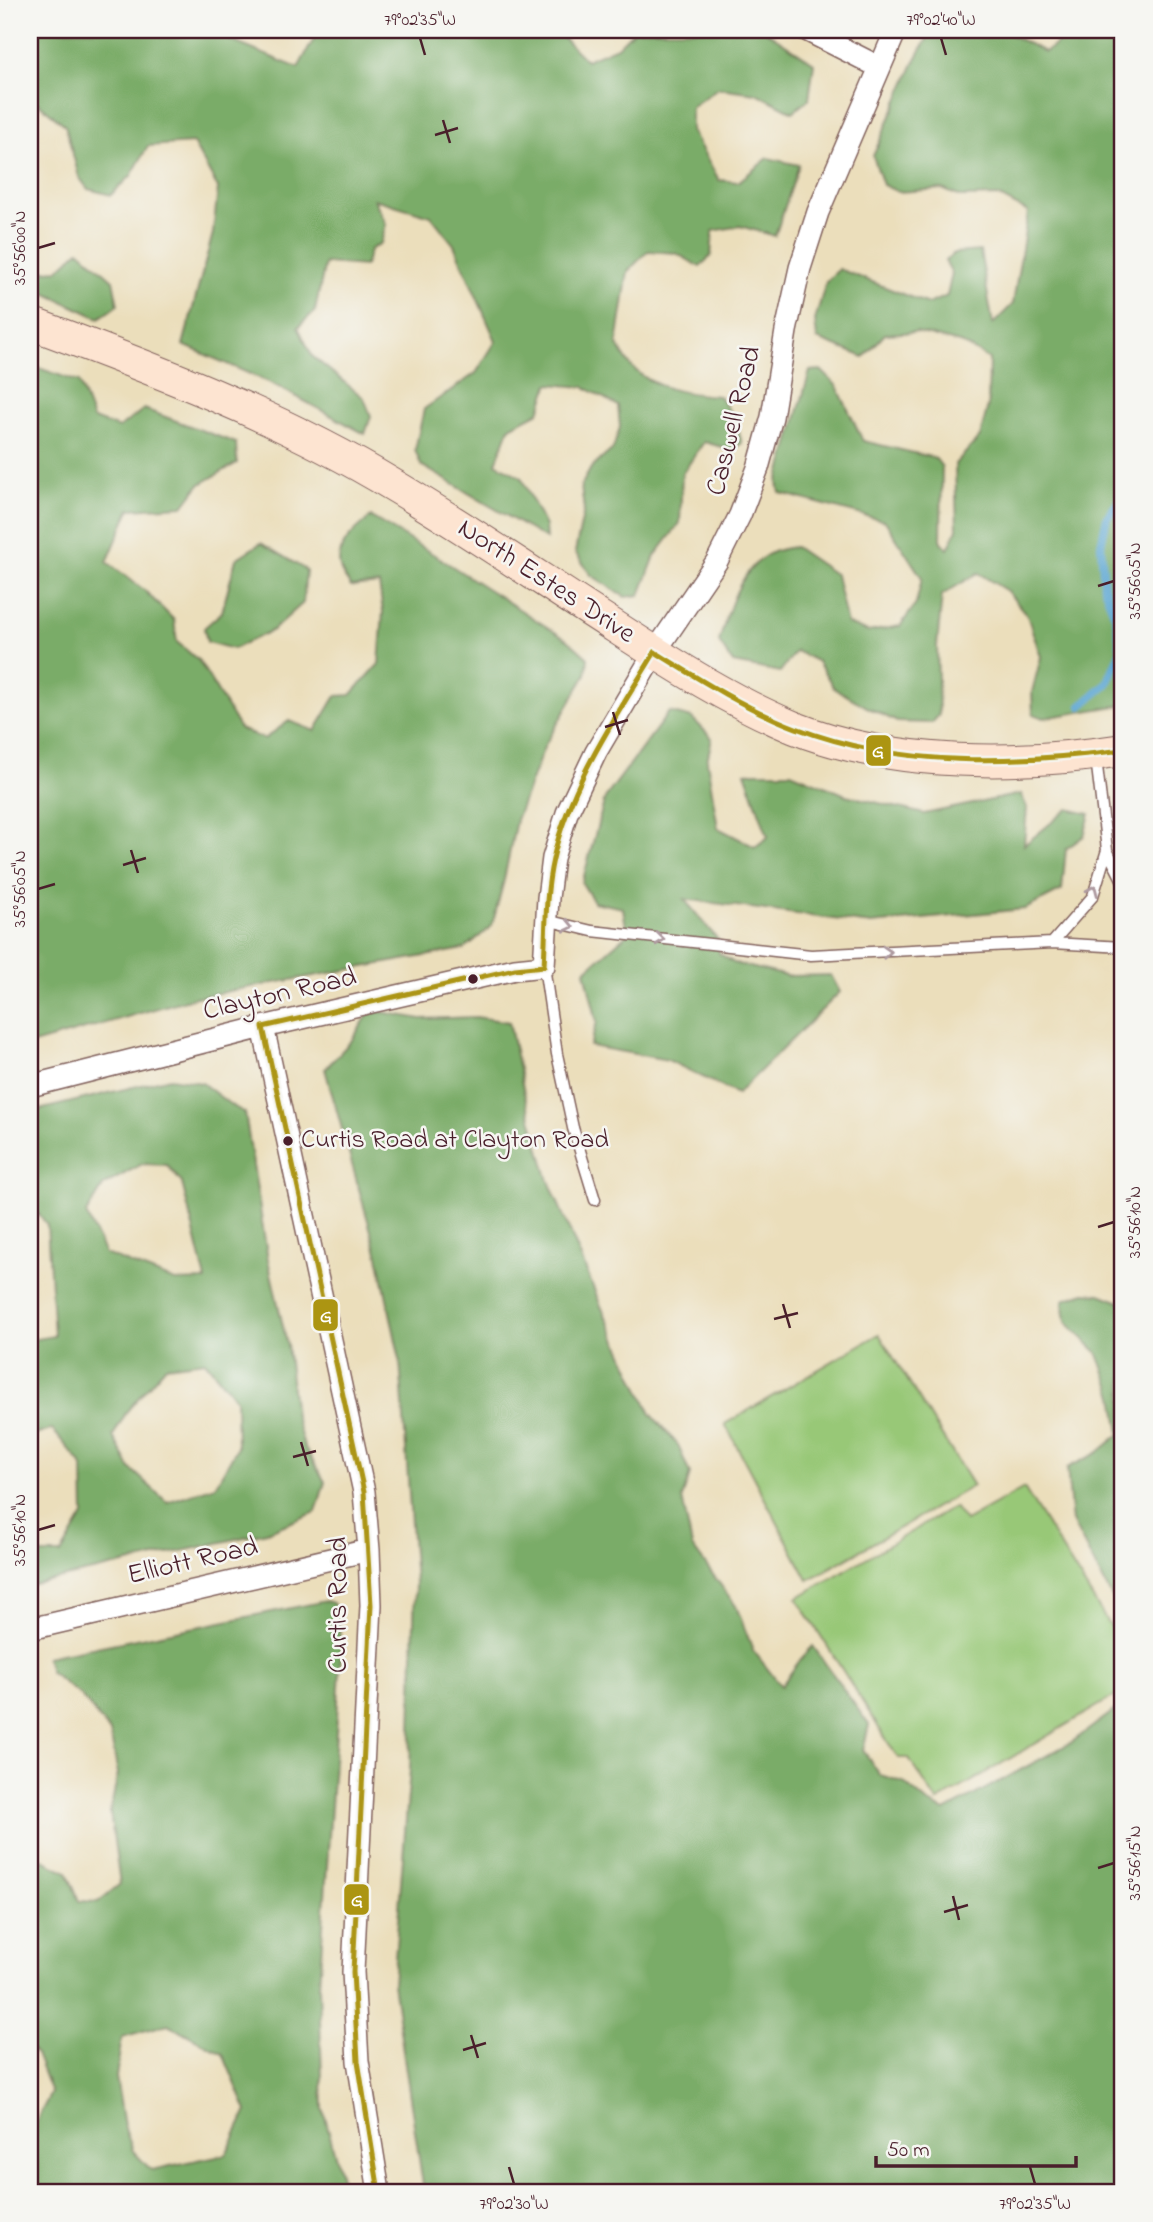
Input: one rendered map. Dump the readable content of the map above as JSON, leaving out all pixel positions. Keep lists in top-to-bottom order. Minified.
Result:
{"streets":{"main road":["North Estes Drive"],"street":["Caswell Road","Clayton Road","Elliott Road","Curtis Road"]},"crossings":[["Caswell Road","North Estes Drive"],["Caswell Road","Clayton Road"],["Clayton Road","Curtis Road"],["Elliott Road","Curtis Road"]],"places":["Curtis Road at Clayton Road"],"lines":["transit line G"],"scale_bar":"50 m","coordinates":["79°02'35\"W","79°02'40\"W","35°56'00\"N","35°56'05\"N","35°56'10\"N","35°56'15\"N","79°02'30\"W"]}
